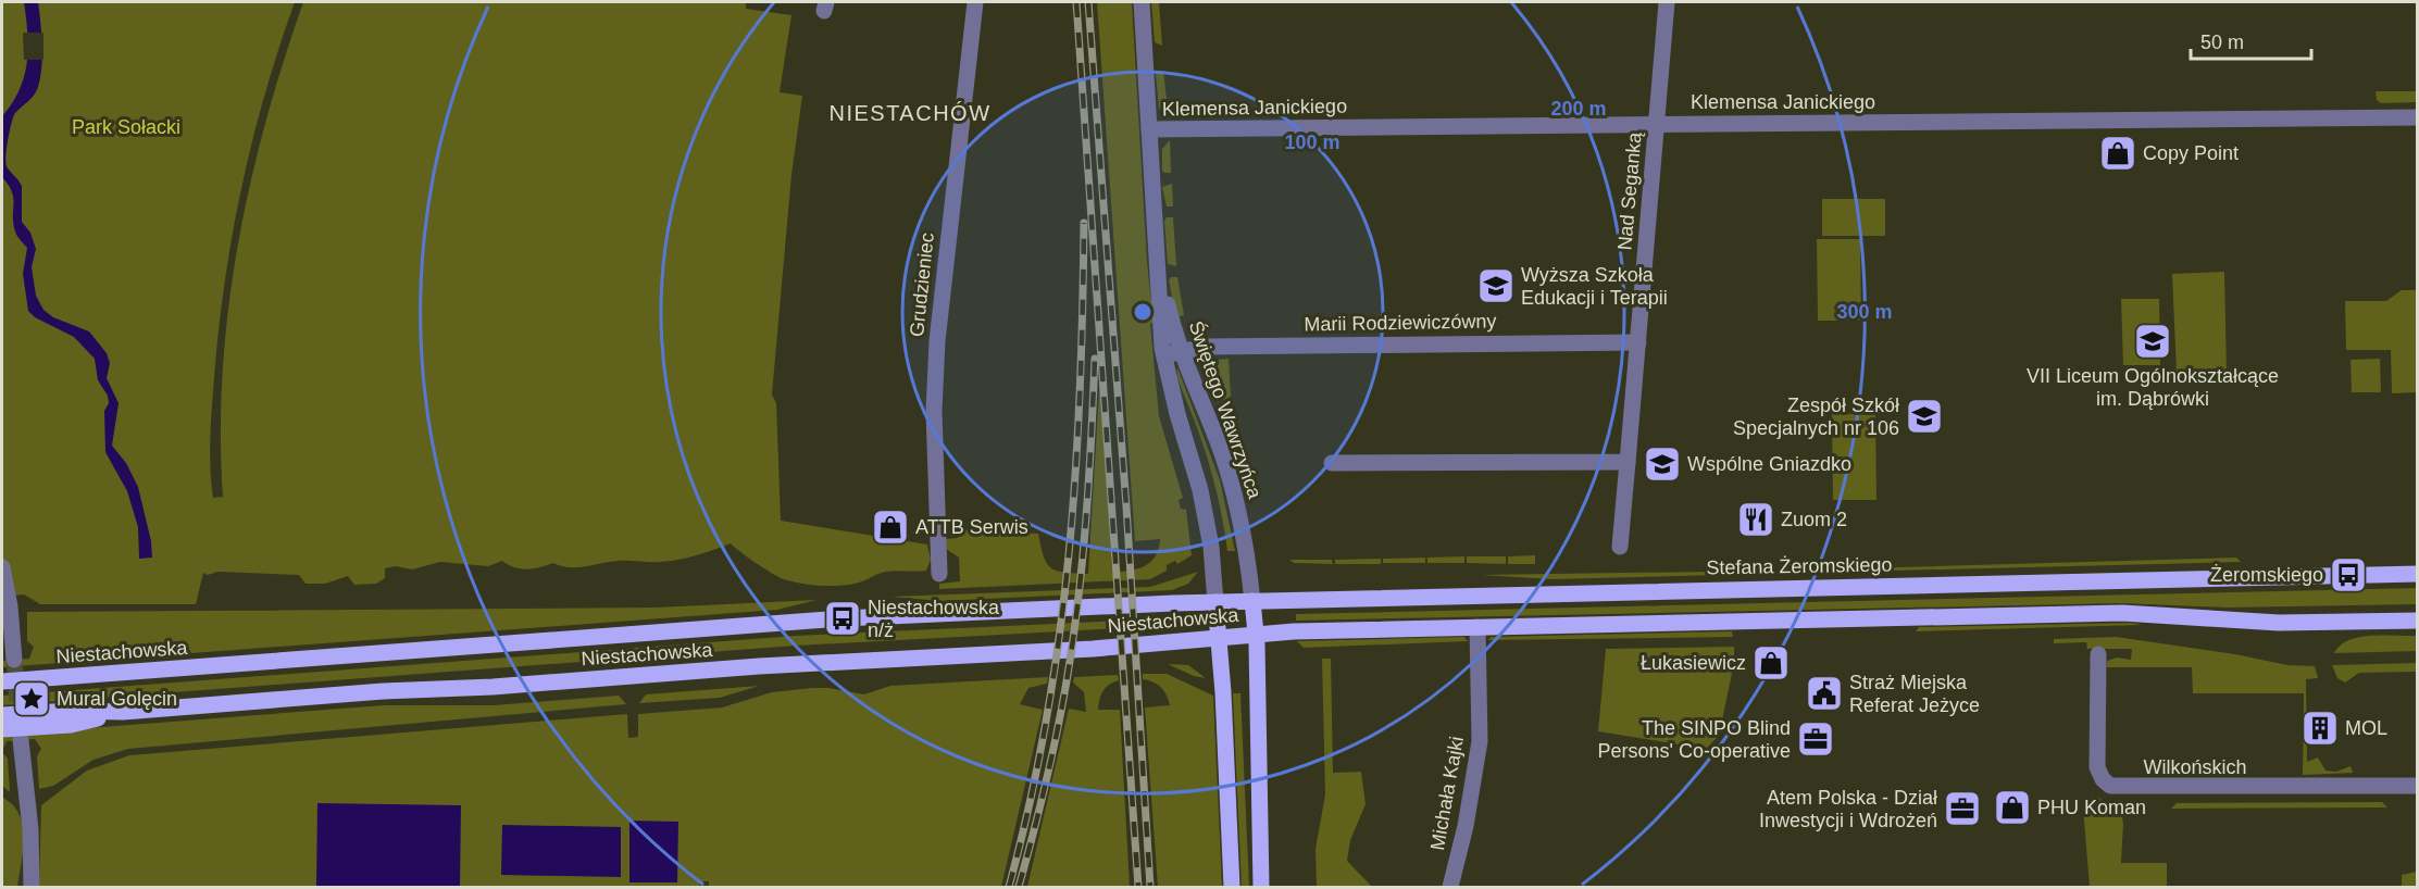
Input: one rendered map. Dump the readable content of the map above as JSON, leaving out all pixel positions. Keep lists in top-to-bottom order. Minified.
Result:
{"streets":{"main road":["Świętego Wawrzyńca","Stefana Żeromskiego","Niestachowska"],"street":["Klemensa Janickiego","Nad Seganką","Grudzieniec","Marii Rodziewiczówny","Wilkońskich","Michała Kajki"]},"crossings":[["Klemensa Janickiego","Nad Seganką"],["Klemensa Janickiego","Świętego Wawrzyńca"],["Nad Seganką","Marii Rodziewiczówny"],["Marii Rodziewiczówny","Świętego Wawrzyńca"],["Świętego Wawrzyńca","Stefana Żeromskiego"],["Świętego Wawrzyńca","Niestachowska"],["Stefana Żeromskiego","Niestachowska"],["Niestachowska","Michała Kajki"]],"districts":["NIESTACHÓW"],"parks":["Park Sołacki"],"places":{"shop":["Copy Point","ATTB Serwis","Łukasiewicz","PHU Koman"],"school or university":["Wyższa Szkoła Edukacji i Terapii","VII Liceum Ogólnokształcące im. Dąbrówki","Zespół Szkół Specjalnych nr 106","Wspólne Gniazdko"],"restaurant":["Zuom 2"],"bus stop":["Żeromskiego","Niestachowska n/ż"],"public building":["Straż Miejska Referat Jeżyce"],"place":["Mural Golęcin"],"building":["MOL"],"office":["The SINPO Blind Persons' Co-operative","Atem Polska - Dział Inwestycji i Wdrożeń"]},"scale_bar":"50 m","rings":["200 m","100 m","300 m"]}
